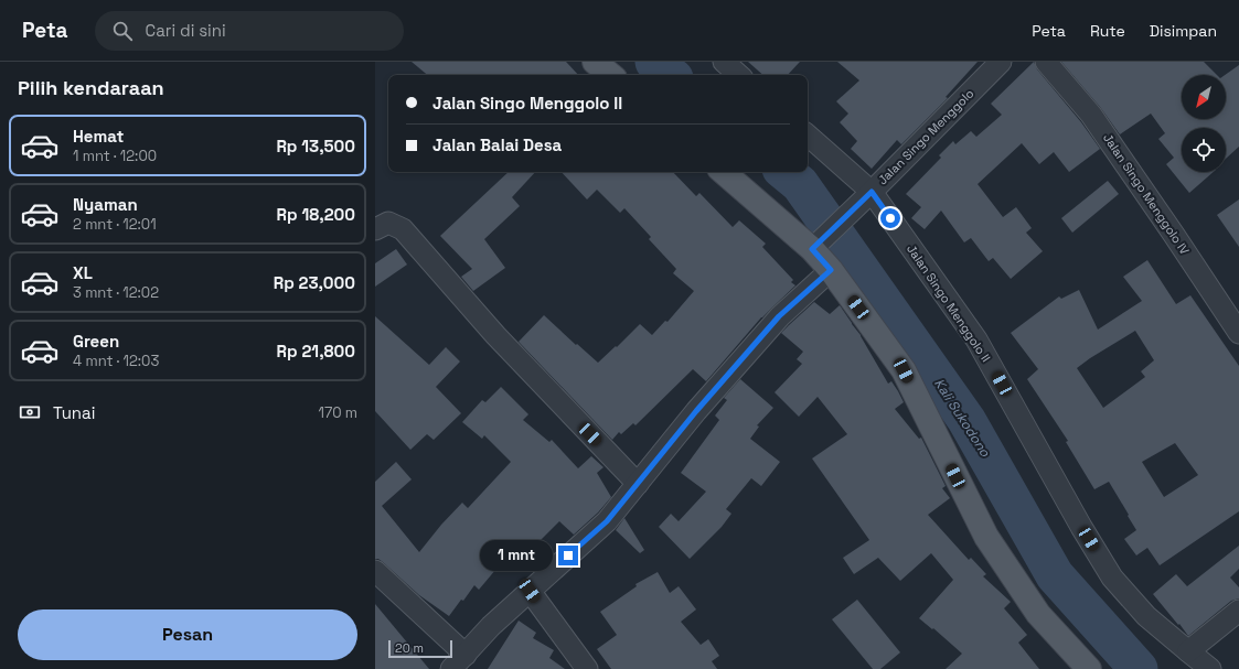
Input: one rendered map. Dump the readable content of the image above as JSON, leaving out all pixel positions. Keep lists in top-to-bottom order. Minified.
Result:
{"streets":{"street":["Jalan Singo Menggolo","Jalan Singo Menggolo IV","Jalan Singo Menggolo II"]},"crossings":[["Jalan Singo Menggolo","Jalan Singo Menggolo II"]],"water":["Kali Sukodono"],"scale_bar":"20 m","north":"bottom left","page":{"header":"Peta","search":"Cari di sini","nav":["Peta","Rute","Disimpan"],"heading":"Pilih kendaraan","banner":["Jalan Singo Menggolo II","Jalan Balai Desa"],"list":[{"name":"Hemat","note":"1 mnt · 12:00","value":"Rp 13,500"},{"name":"Nyaman","note":"2 mnt · 12:01","value":"Rp 18,200"},{"name":"XL","note":"3 mnt · 12:02","value":"Rp 23,000"},{"name":"Green","note":"4 mnt · 12:03","value":"Rp 21,800"}],"pay":["Tunai","170 m"],"bubble":"1 mnt","buttons":"Pesan","scale":"20 m"}}
